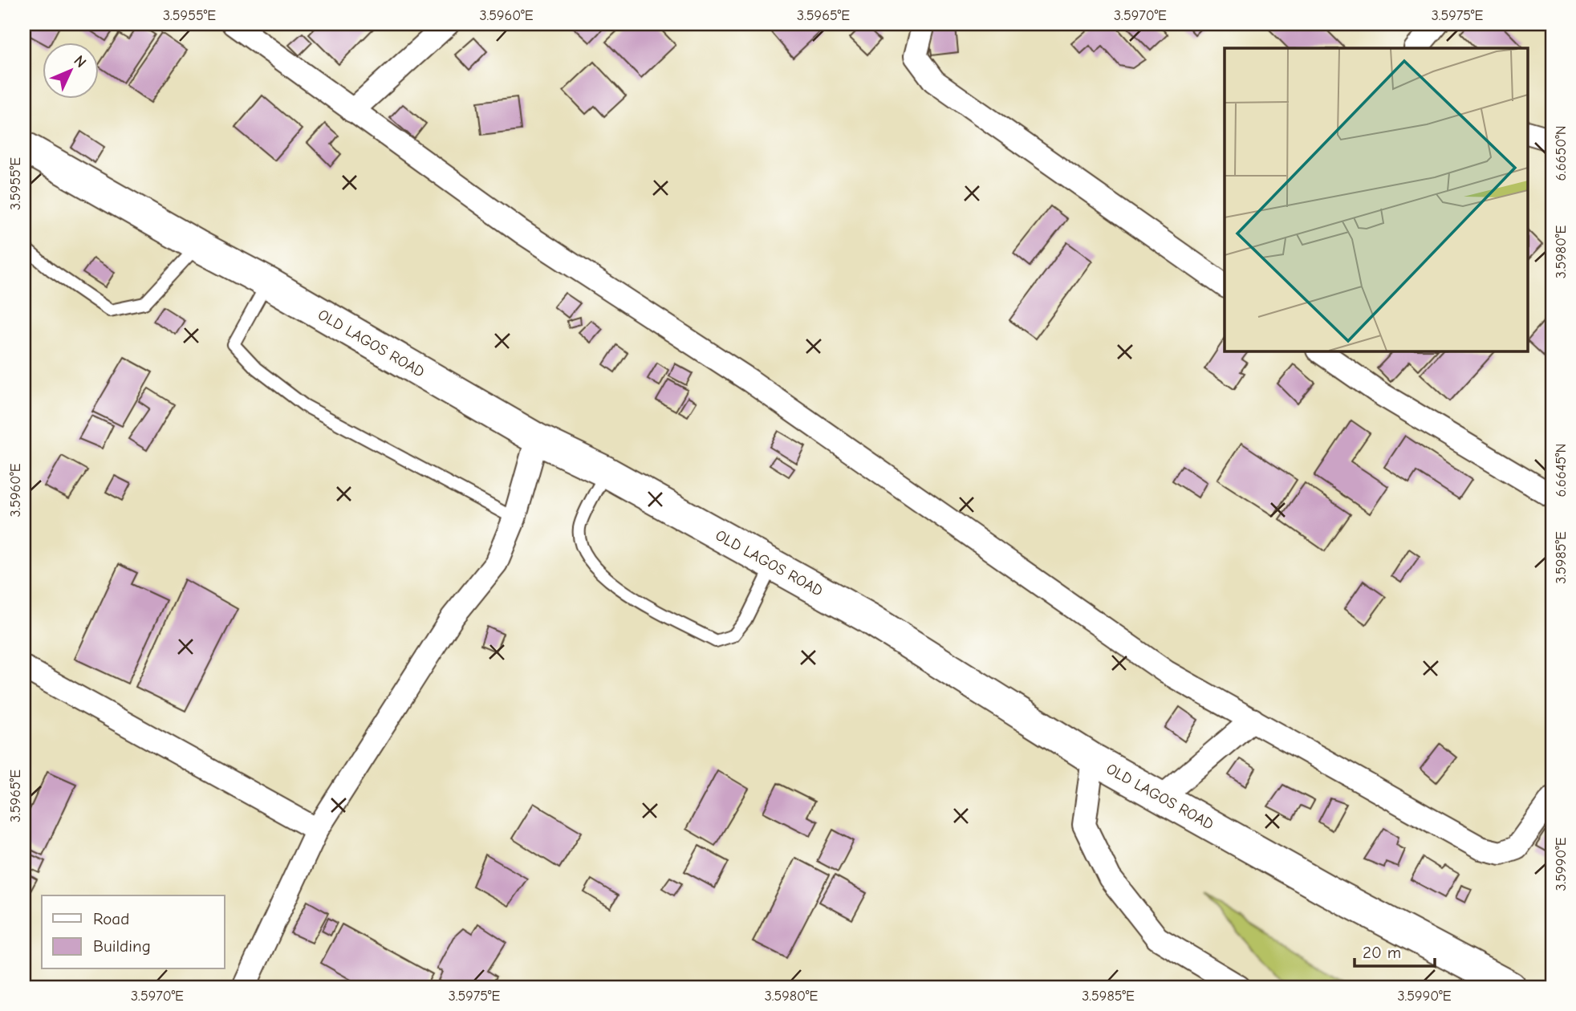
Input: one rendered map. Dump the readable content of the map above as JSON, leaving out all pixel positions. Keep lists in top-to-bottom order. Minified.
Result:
{"streets":{"main road":["OLD LAGOS ROAD"]},"legend":["Road","Building"],"scale_bar":"20 m","north":"top right","coordinates":["3.5955°E","3.5960°E","3.5965°E","3.5970°E","3.5975°E","6.6650°N","3.5980°E","6.6645°N","3.5985°E","3.5990°E"]}
